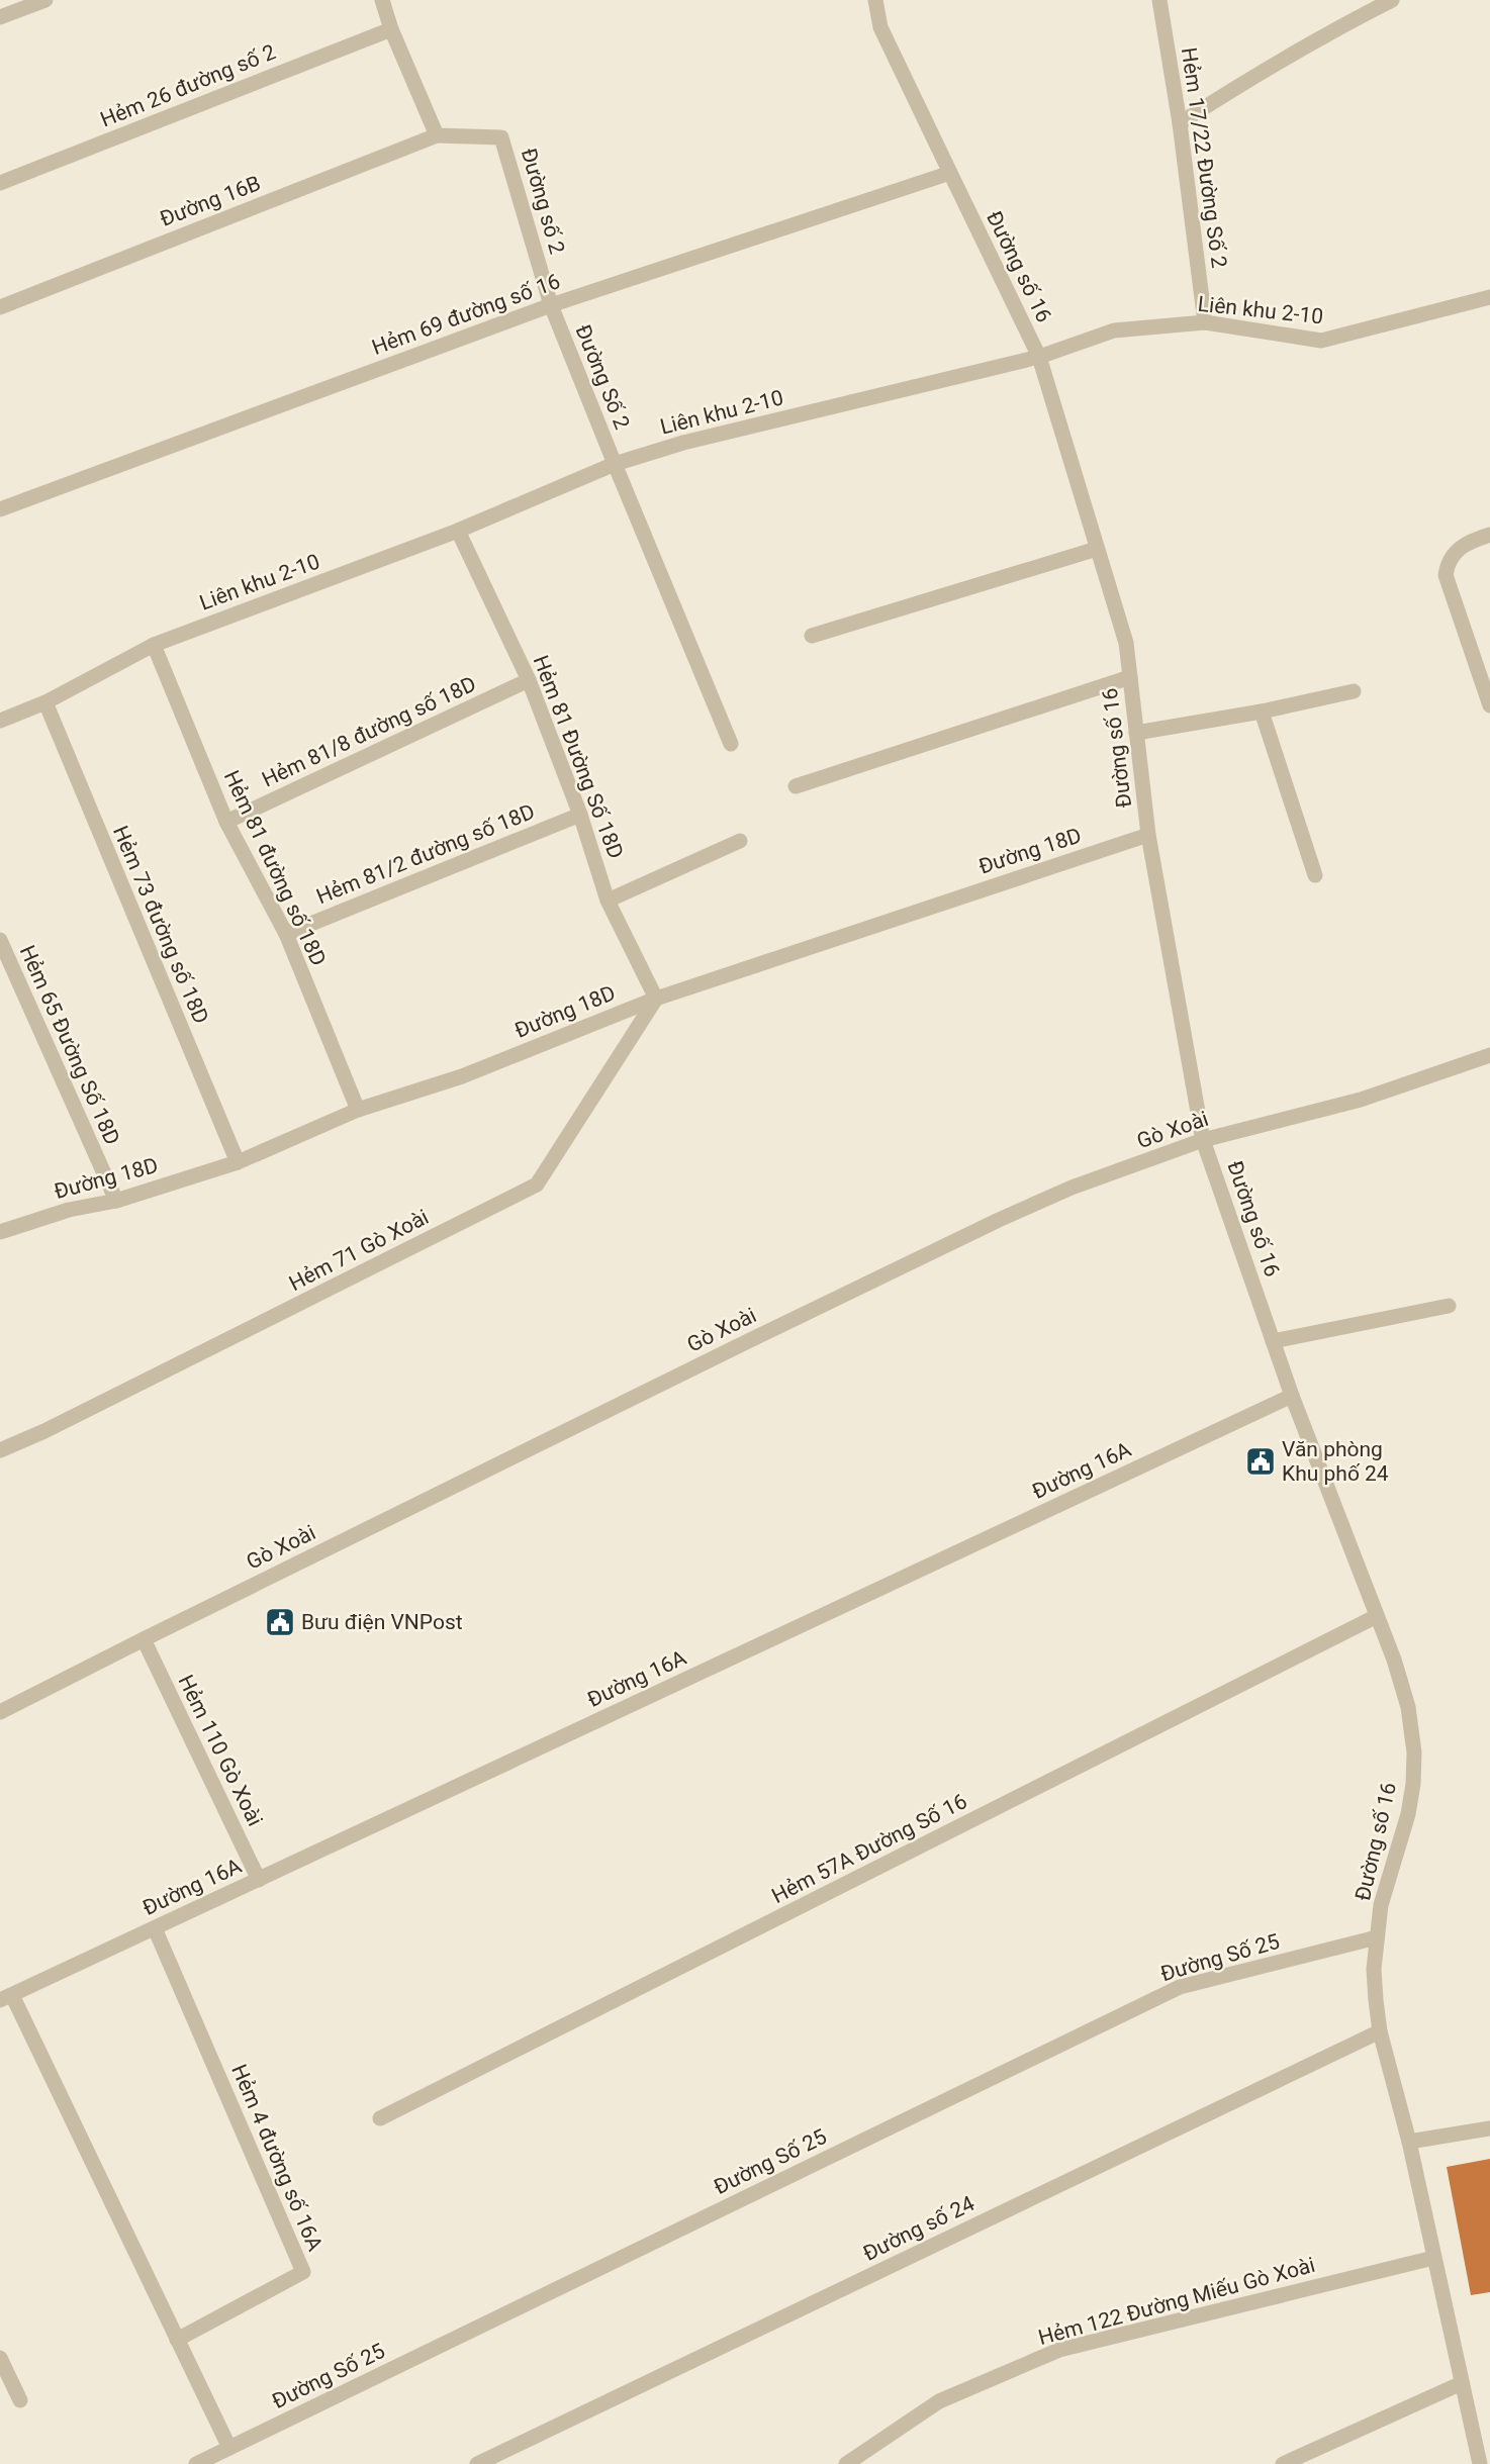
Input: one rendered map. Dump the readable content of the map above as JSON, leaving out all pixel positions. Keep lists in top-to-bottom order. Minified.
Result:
{"streets":{"street":["Hẻm 26 đường số 2","Hẻm 17/22 Đường Số 2","Đường 16B","Đường số 2","Đường số 16","Liên khu 2-10","Hẻm 69 đường số 16","Đường Số 2","Hẻm 81/8 đường số 18D","Hẻm 81 Đường Số 18D","Đường 18D","Hẻm 81/2 đường số 18D","Hẻm 81 đường số 18D","Hẻm 73 đường số 18D","Hẻm 65 Đường Số 18D","Gò Xoài","Hẻm 71 Gò Xoài","Đường 16A","Hẻm 110 Gò Xoài","Hẻm 57A Đường Số 16","Đường Số 25","Hẻm 4 đường số 16A","Đường số 24","Hẻm 122 Đường Miếu Gò Xoài"]},"crossings":[["Hẻm 17/22 Đường Số 2","Liên khu 2-10"],["Đường 16B","Đường số 2"],["Đường số 2","Hẻm 69 đường số 16"],["Đường số 2","Đường Số 2"],["Đường số 16","Liên khu 2-10"],["Đường số 16","Hẻm 69 đường số 16"],["Đường số 16","Đường 18D"],["Đường số 16","Gò Xoài"],["Đường số 16","Đường 16A"],["Đường số 16","Hẻm 57A Đường Số 16"],["Đường số 16","Đường Số 25"],["Đường số 16","Đường số 24"],["Đường số 16","Hẻm 122 Đường Miếu Gò Xoài"],["Liên khu 2-10","Đường Số 2"],["Liên khu 2-10","Hẻm 81 Đường Số 18D"],["Liên khu 2-10","Hẻm 81 đường số 18D"],["Liên khu 2-10","Hẻm 73 đường số 18D"],["Hẻm 69 đường số 16","Đường Số 2"],["Hẻm 81/8 đường số 18D","Hẻm 81 Đường Số 18D"],["Hẻm 81/8 đường số 18D","Hẻm 81 đường số 18D"],["Hẻm 81 Đường Số 18D","Đường 18D"],["Hẻm 81 Đường Số 18D","Hẻm 81/2 đường số 18D"],["Hẻm 81 Đường Số 18D","Hẻm 71 Gò Xoài"],["Đường 18D","Hẻm 81 đường số 18D"],["Đường 18D","Hẻm 73 đường số 18D"],["Đường 18D","Hẻm 65 Đường Số 18D"],["Đường 18D","Hẻm 71 Gò Xoài"],["Hẻm 81/2 đường số 18D","Hẻm 81 đường số 18D"],["Gò Xoài","Hẻm 110 Gò Xoài"],["Đường 16A","Hẻm 110 Gò Xoài"],["Đường 16A","Hẻm 4 đường số 16A"]],"places":{"public building":["Văn phòng Khu phố 24","Bưu điện VNPost"]}}
